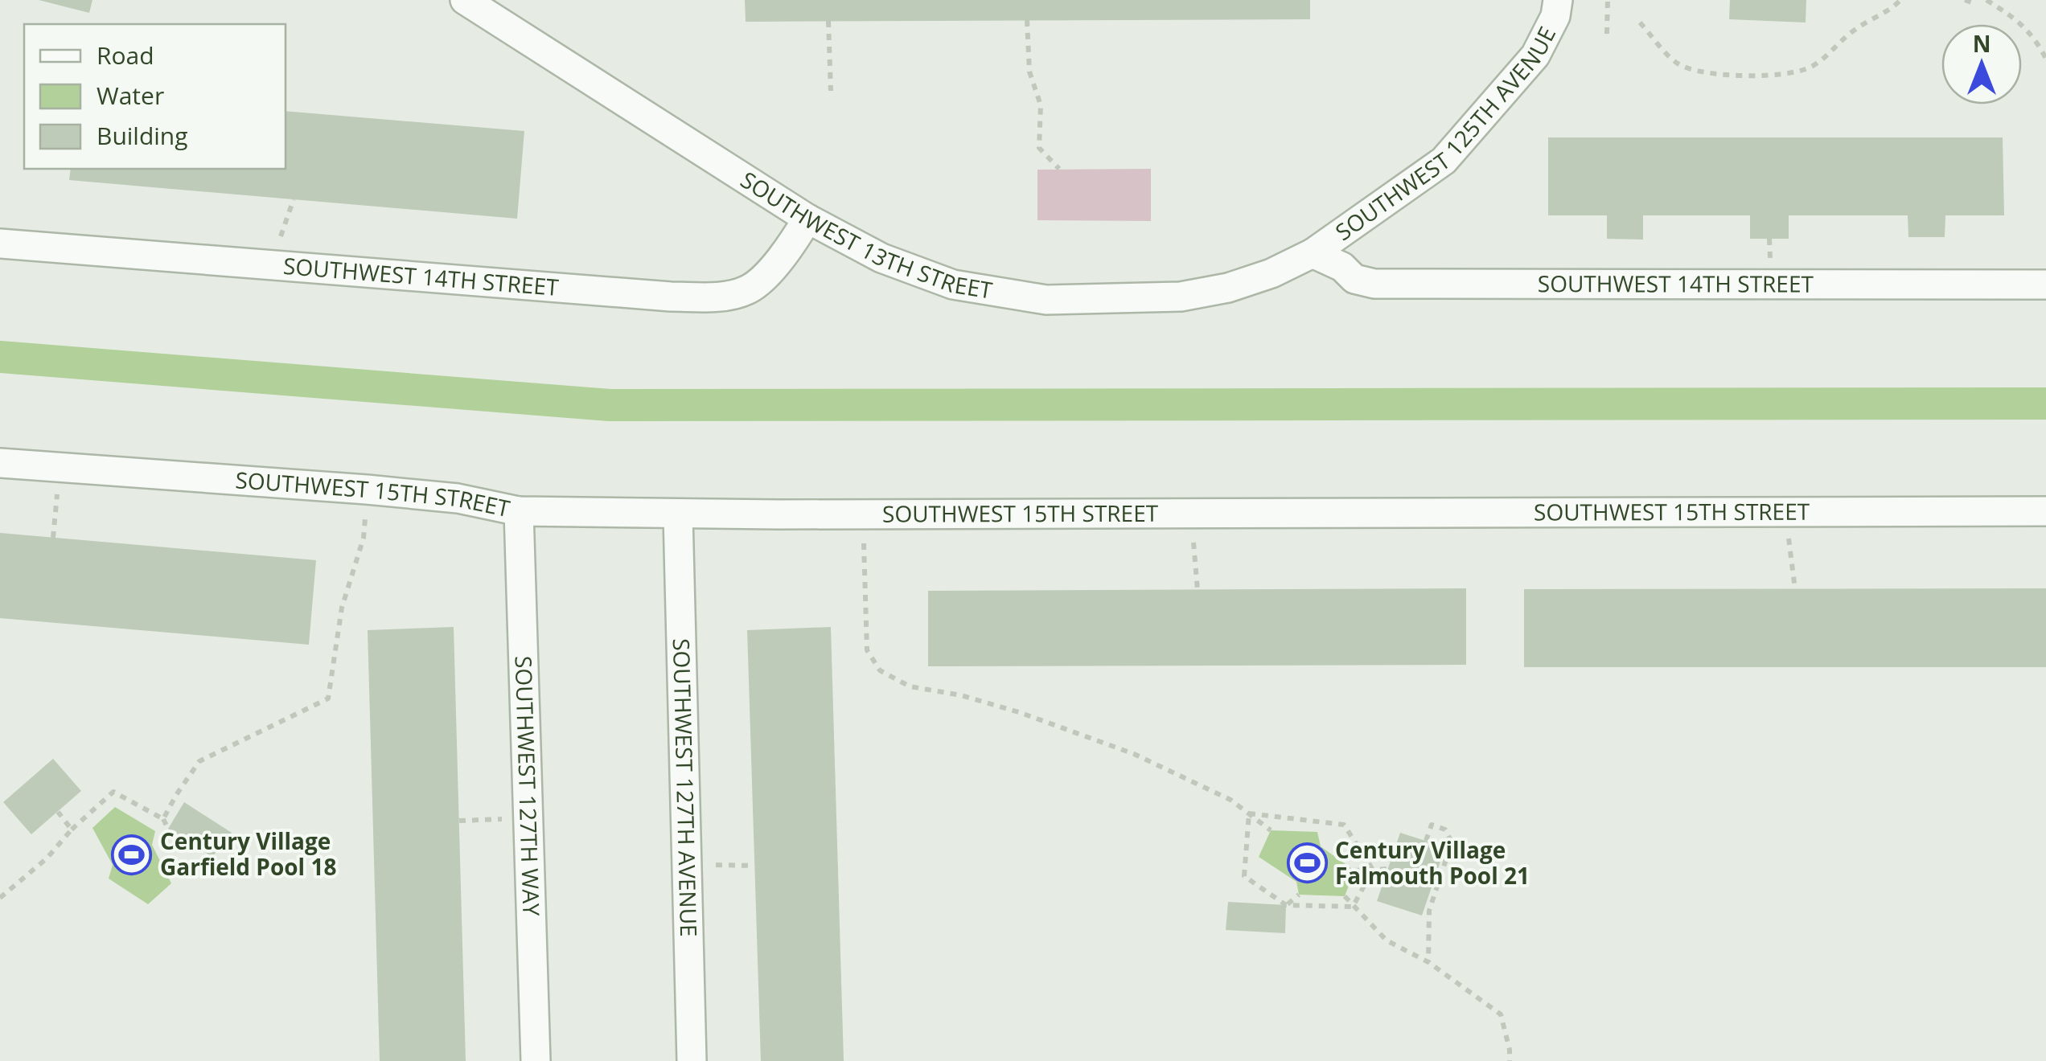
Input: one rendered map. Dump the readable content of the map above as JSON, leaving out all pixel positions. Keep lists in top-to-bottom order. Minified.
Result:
{"streets":{"street":["SOUTHWEST 125TH AVENUE","SOUTHWEST 13TH STREET","SOUTHWEST 14TH STREET","SOUTHWEST 15TH STREET","SOUTHWEST 127TH WAY","SOUTHWEST 127TH AVENUE"]},"crossings":[["SOUTHWEST 125TH AVENUE","SOUTHWEST 13TH STREET"],["SOUTHWEST 125TH AVENUE","SOUTHWEST 14TH STREET"],["SOUTHWEST 13TH STREET","SOUTHWEST 14TH STREET"],["SOUTHWEST 15TH STREET","SOUTHWEST 127TH WAY"],["SOUTHWEST 15TH STREET","SOUTHWEST 127TH AVENUE"]],"places":{"sports":["Century Village Garfield Pool 18","Century Village Falmouth Pool 21"]},"legend":["Road","Water","Building"],"north":"top"}
